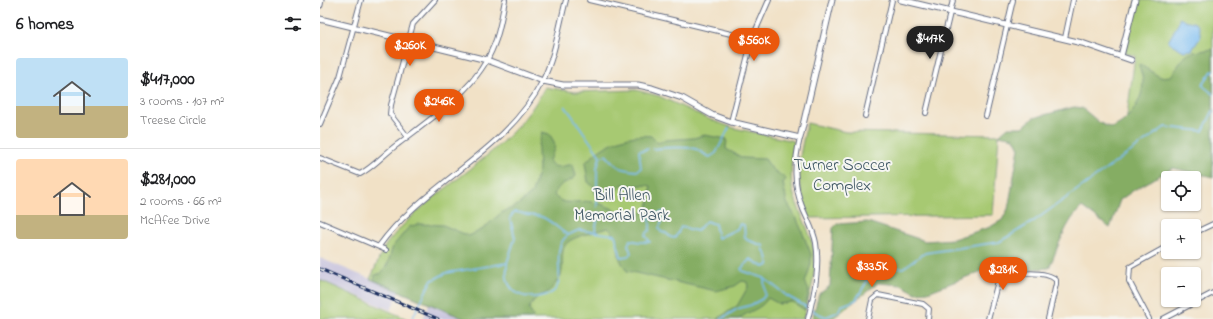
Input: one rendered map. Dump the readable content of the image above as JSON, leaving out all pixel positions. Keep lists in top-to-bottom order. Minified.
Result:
{"parks":["Turner Soccer Complex","Bill Allen Memorial Park"],"page":{"heading":"6 homes","price":["$417K","$560K","$260K","$246K","$335K","$281K"],"list":[{"name":"$417,000","note":"3 rooms · 107 m² · Treese Circle"},{"name":"$281,000","note":"2 rooms · 66 m² · McAfee Drive"}],"map_buttons":["+","−"]}}
